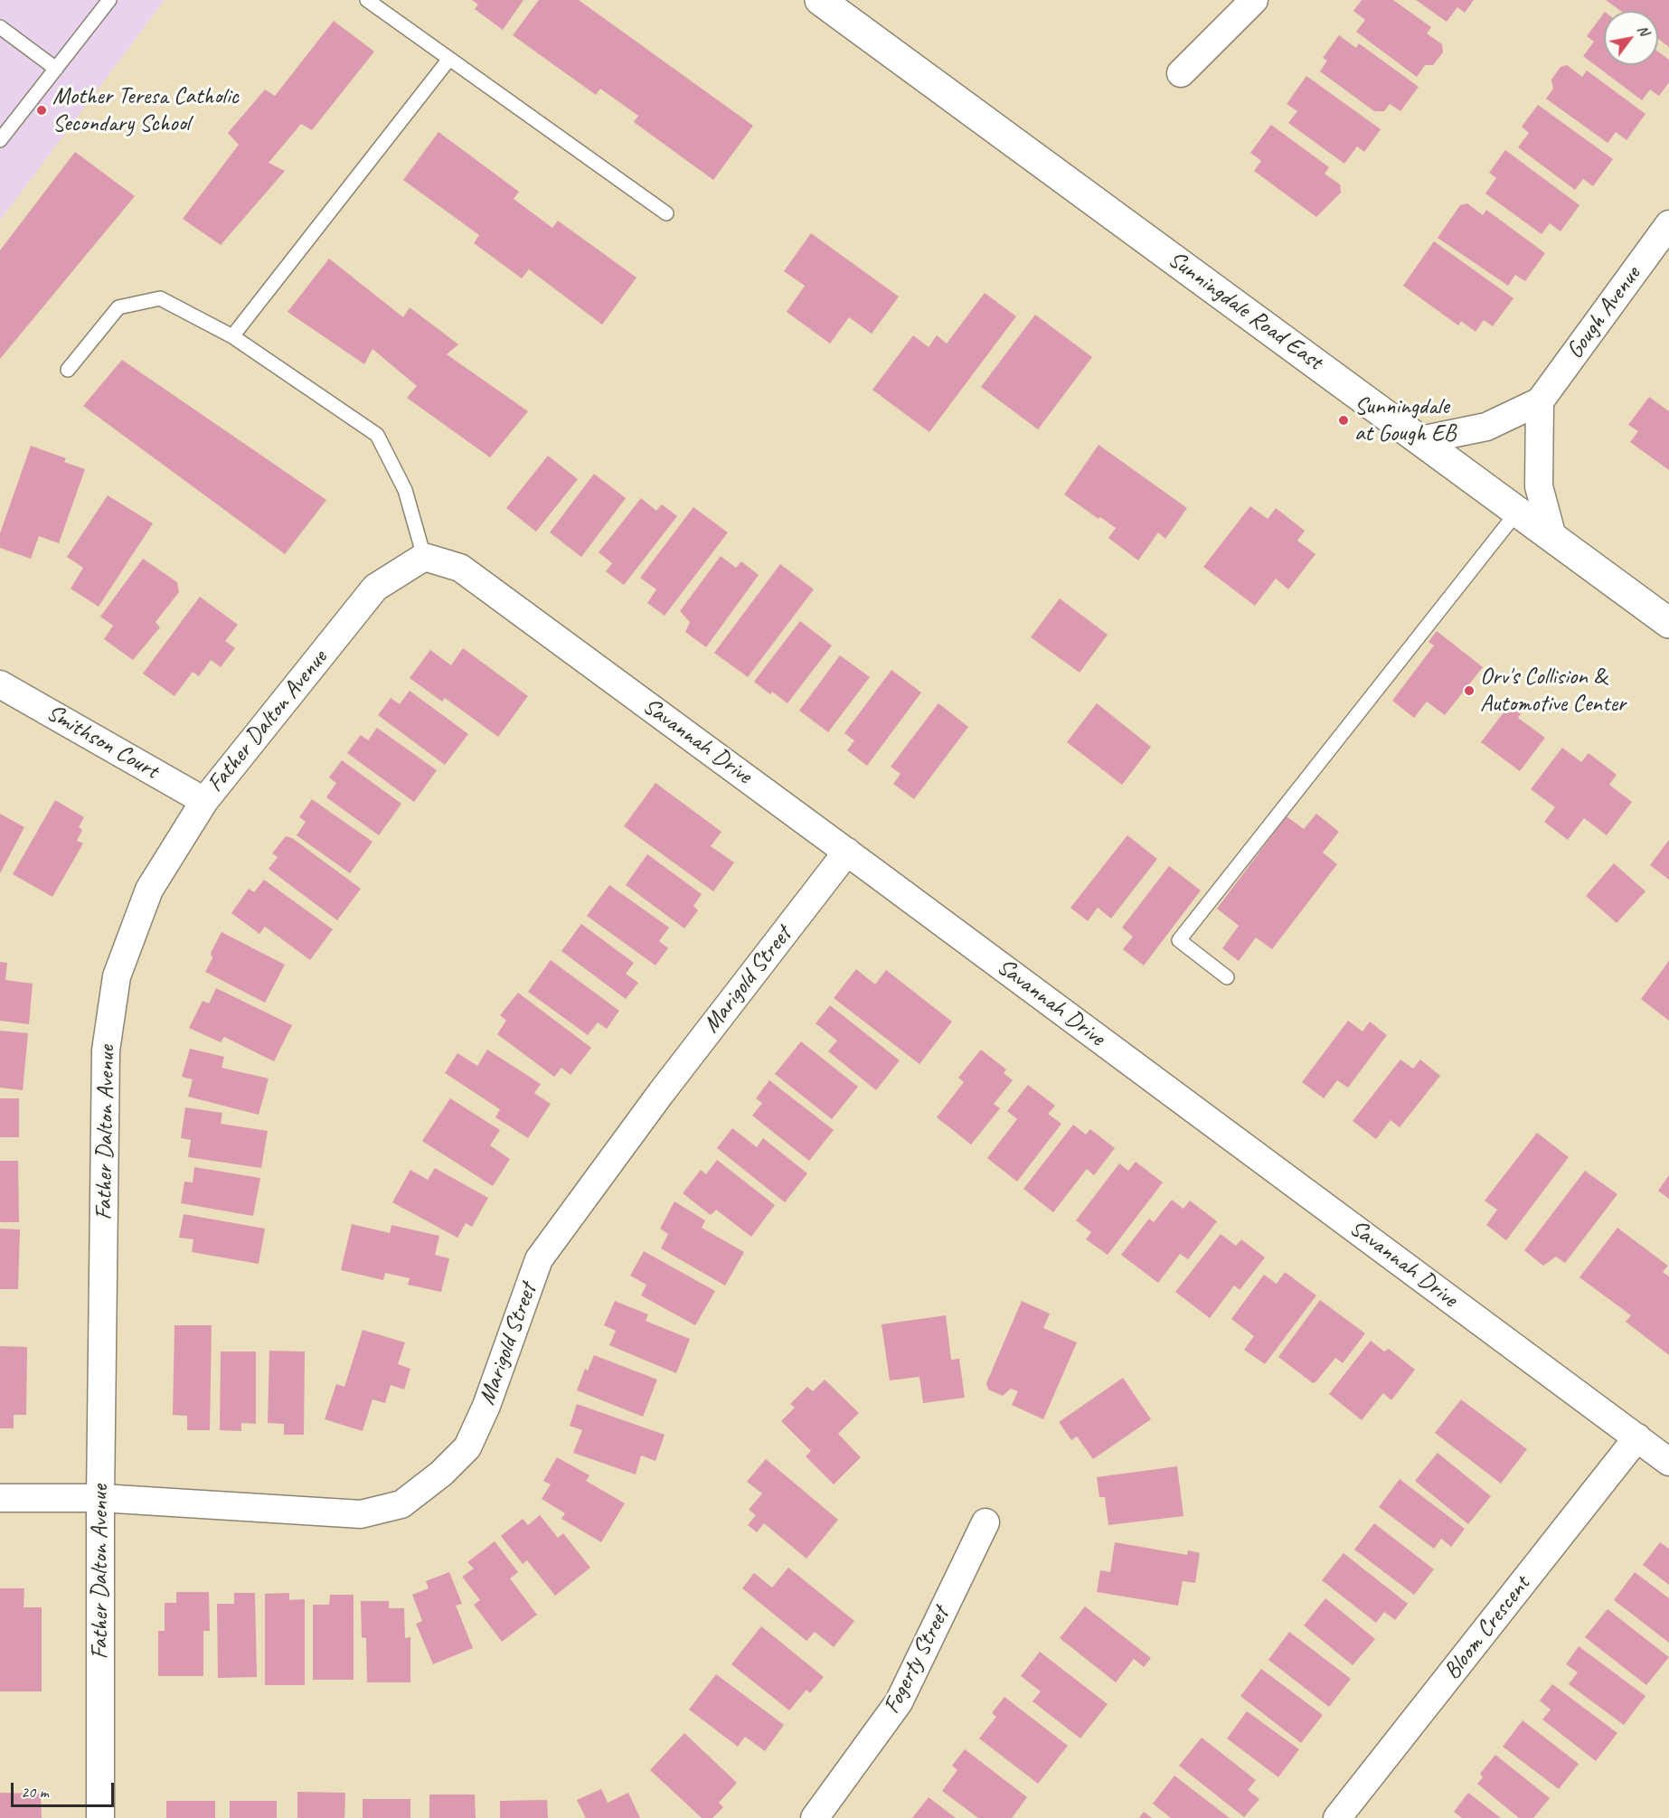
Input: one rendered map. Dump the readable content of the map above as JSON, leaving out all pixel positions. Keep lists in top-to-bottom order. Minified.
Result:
{"streets":{"main road":["Sunningdale Road East"],"street":["Gough Avenue","Father Dalton Avenue","Savannah Drive","Smithson Court","Marigold Street","Bloom Crescent","Fogerty Street"]},"crossings":[["Sunningdale Road East","Gough Avenue"],["Father Dalton Avenue","Savannah Drive"],["Father Dalton Avenue","Smithson Court"],["Father Dalton Avenue","Marigold Street"],["Savannah Drive","Marigold Street"],["Savannah Drive","Bloom Crescent"]],"places":["Mother Teresa Catholic Secondary School","Sunningdale at Gough EB","Orv's Collision & Automotive Center"],"scale_bar":"20 m","north":"top right"}
